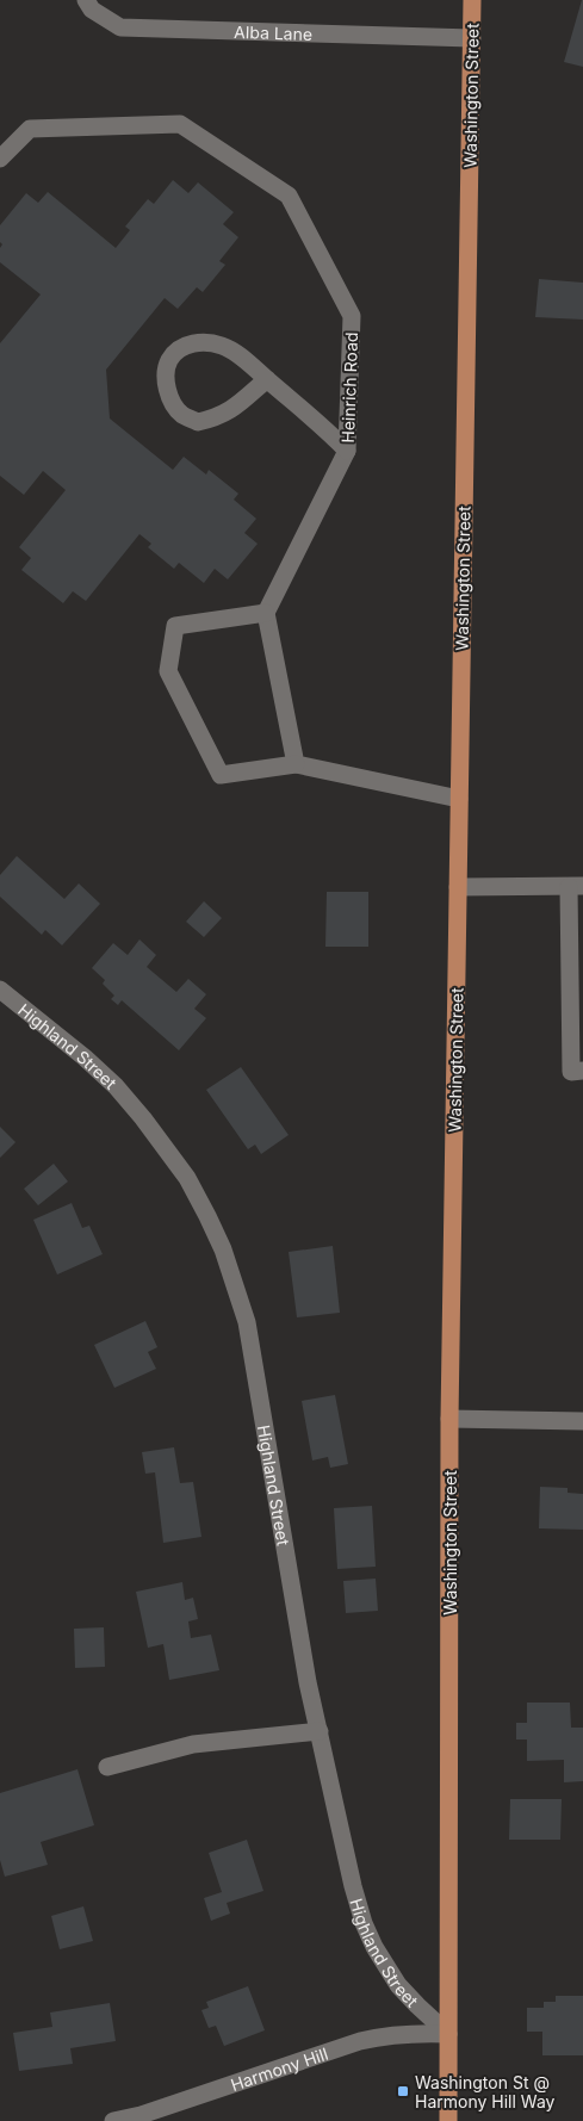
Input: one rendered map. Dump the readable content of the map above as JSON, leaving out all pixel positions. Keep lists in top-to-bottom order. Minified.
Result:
{"streets":{"main road":["Washington Street"],"street":["Alba Lane","Heinrich Road","Highland Street","Harmony Hill"]},"crossings":[["Alba Lane","Washington Street"],["Washington Street","Highland Street"],["Washington Street","Harmony Hill"],["Highland Street","Harmony Hill"]],"places":{"transit":["Washington St @ Harmony Hill Way"]}}
